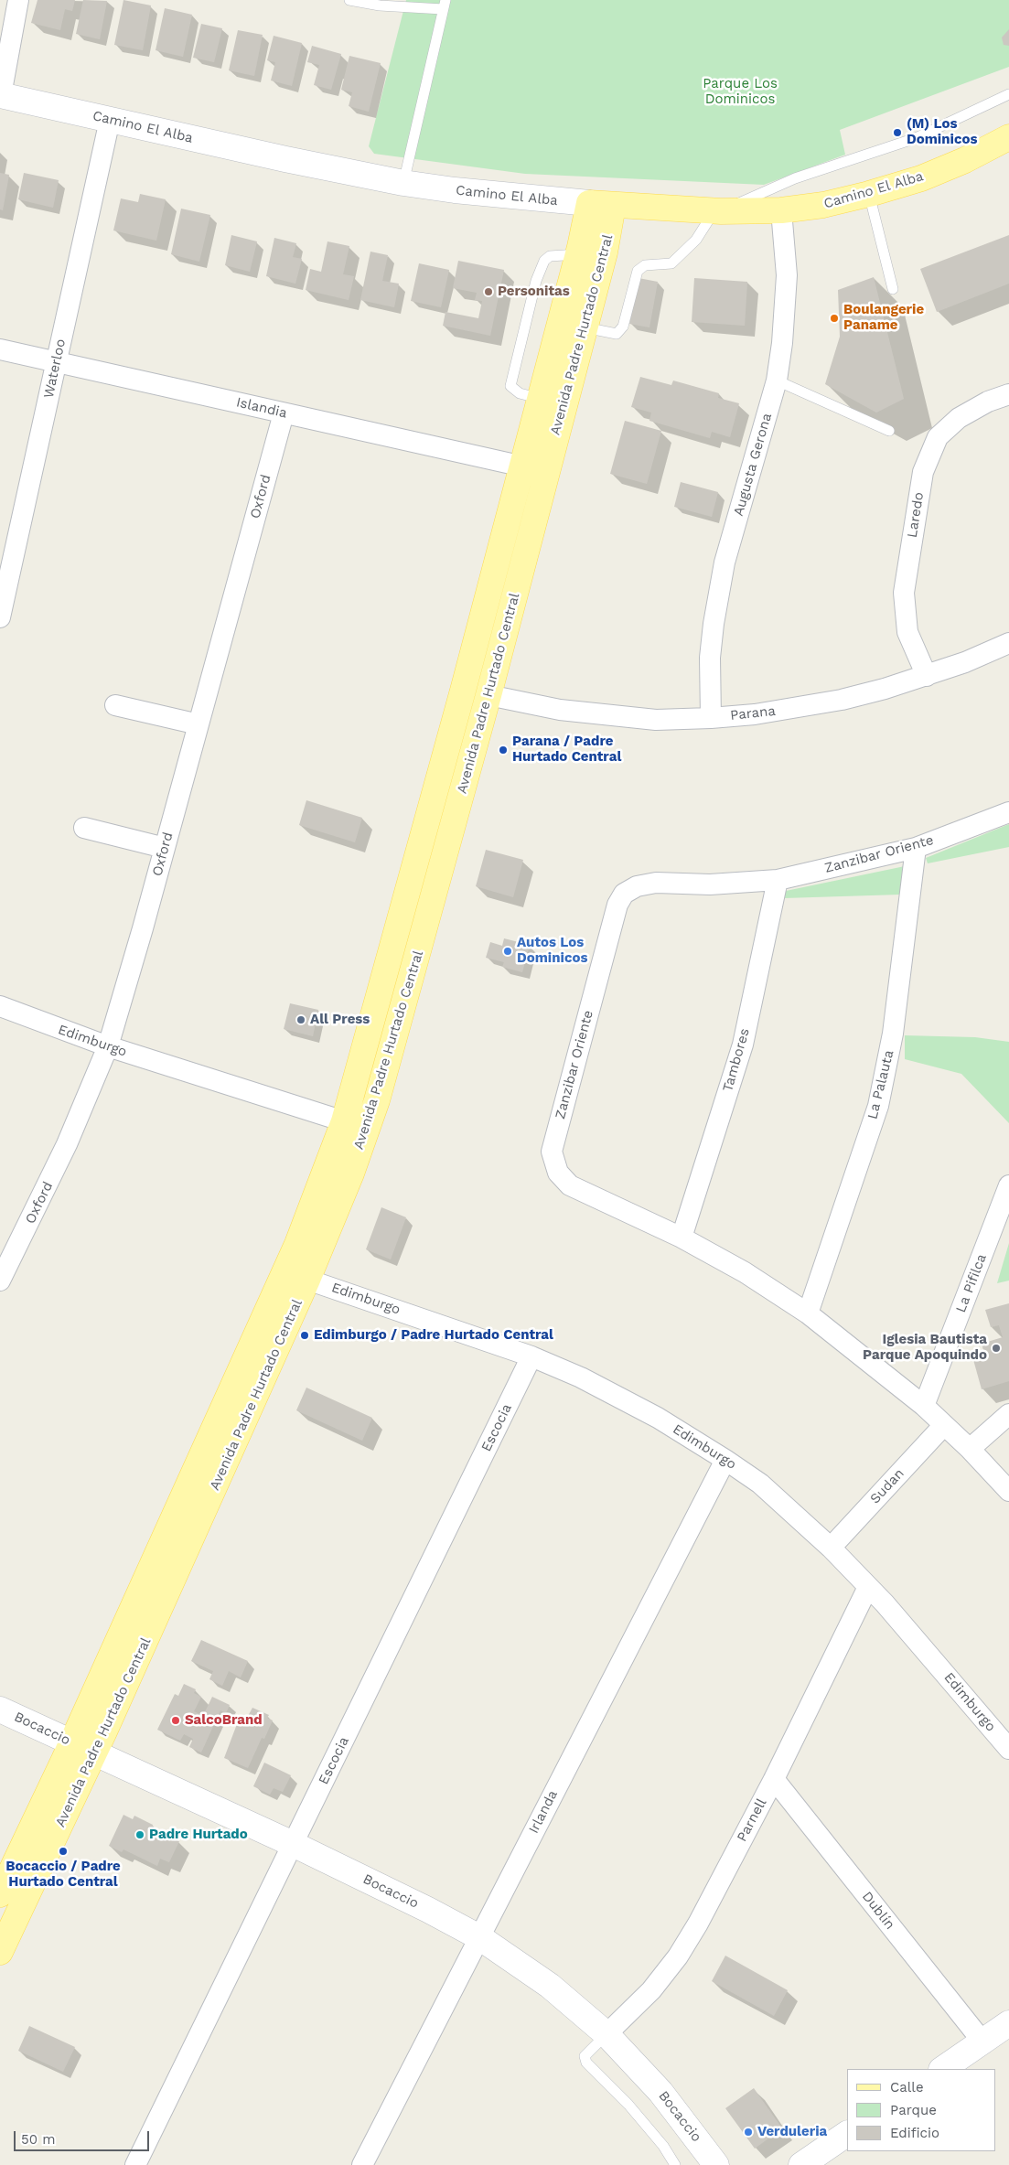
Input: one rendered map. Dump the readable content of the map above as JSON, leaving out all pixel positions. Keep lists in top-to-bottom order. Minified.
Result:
{"streets":{"main road":["Camino El Alba","Avenida Padre Hurtado Central"],"street":["Waterloo","Islandia","Augusta Gerona","Oxford","Laredo","Parana","Zanzibar Oriente","Edimburgo","Tambores","La Palauta","La Pifilca","Escocia","Sudan","Bocaccio","Irlanda","Parnell","Dublín"]},"crossings":[["Camino El Alba","Avenida Padre Hurtado Central"],["Camino El Alba","Waterloo"],["Camino El Alba","Augusta Gerona"],["Avenida Padre Hurtado Central","Islandia"],["Avenida Padre Hurtado Central","Parana"],["Avenida Padre Hurtado Central","Edimburgo"],["Avenida Padre Hurtado Central","Bocaccio"],["Waterloo","Islandia"],["Islandia","Oxford"],["Augusta Gerona","Parana"],["Oxford","Edimburgo"],["Laredo","Parana"],["Zanzibar Oriente","Tambores"],["Zanzibar Oriente","La Palauta"],["Zanzibar Oriente","La Pifilca"],["Zanzibar Oriente","Sudan"],["Edimburgo","Escocia"],["Edimburgo","Sudan"],["Edimburgo","Irlanda"],["Edimburgo","Parnell"],["Escocia","Bocaccio"],["Bocaccio","Irlanda"],["Bocaccio","Parnell"],["Parnell","Dublín"]],"parks":["Parque Los Dominicos"],"places":["(M) Los Dominicos","Personitas","Boulangerie Paname","Parana / Padre Hurtado Central","Autos Los Dominicos","All Press","Edimburgo / Padre Hurtado Central","Iglesia Bautista Parque Apoquindo","SalcoBrand","Padre Hurtado","Bocaccio / Padre Hurtado Central","Verduleria"],"legend":["Calle","Parque","Edificio"],"scale_bar":"50 m"}
